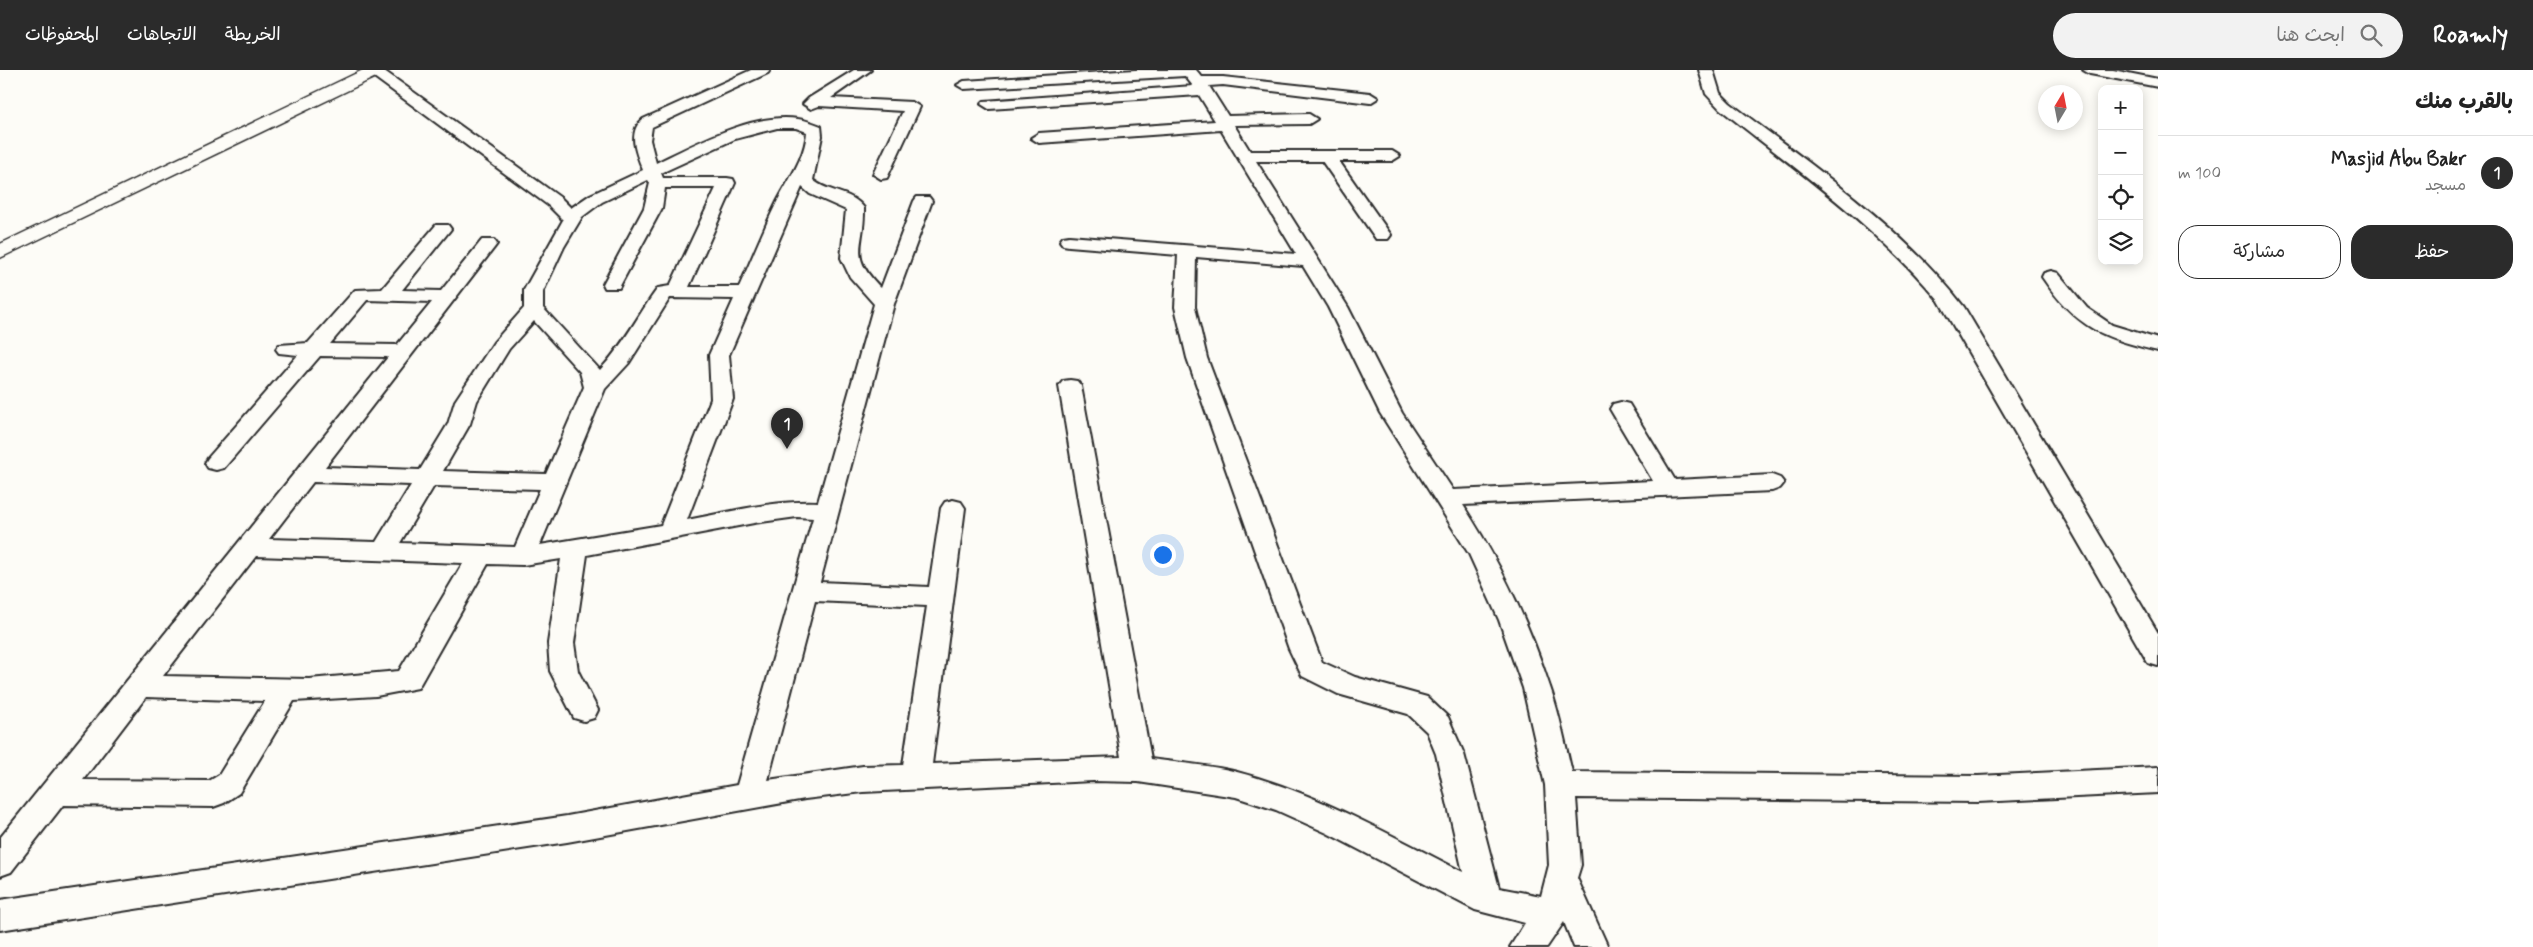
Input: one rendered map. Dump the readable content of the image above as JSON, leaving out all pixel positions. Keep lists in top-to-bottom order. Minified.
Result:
{"north":"top","page":{"header":"Roamly","search":"ابحث هنا","nav":["الخريطة","الاتجاهات","المحفوظات"],"heading":"بالقرب منك","map_buttons":["+","−"],"list":[{"mark":"1","name":"Masjid Abu Bakr","note":"مسجد","value":"100 m"}],"buttons":["حفظ","مشاركة"],"pins":"1"}}
